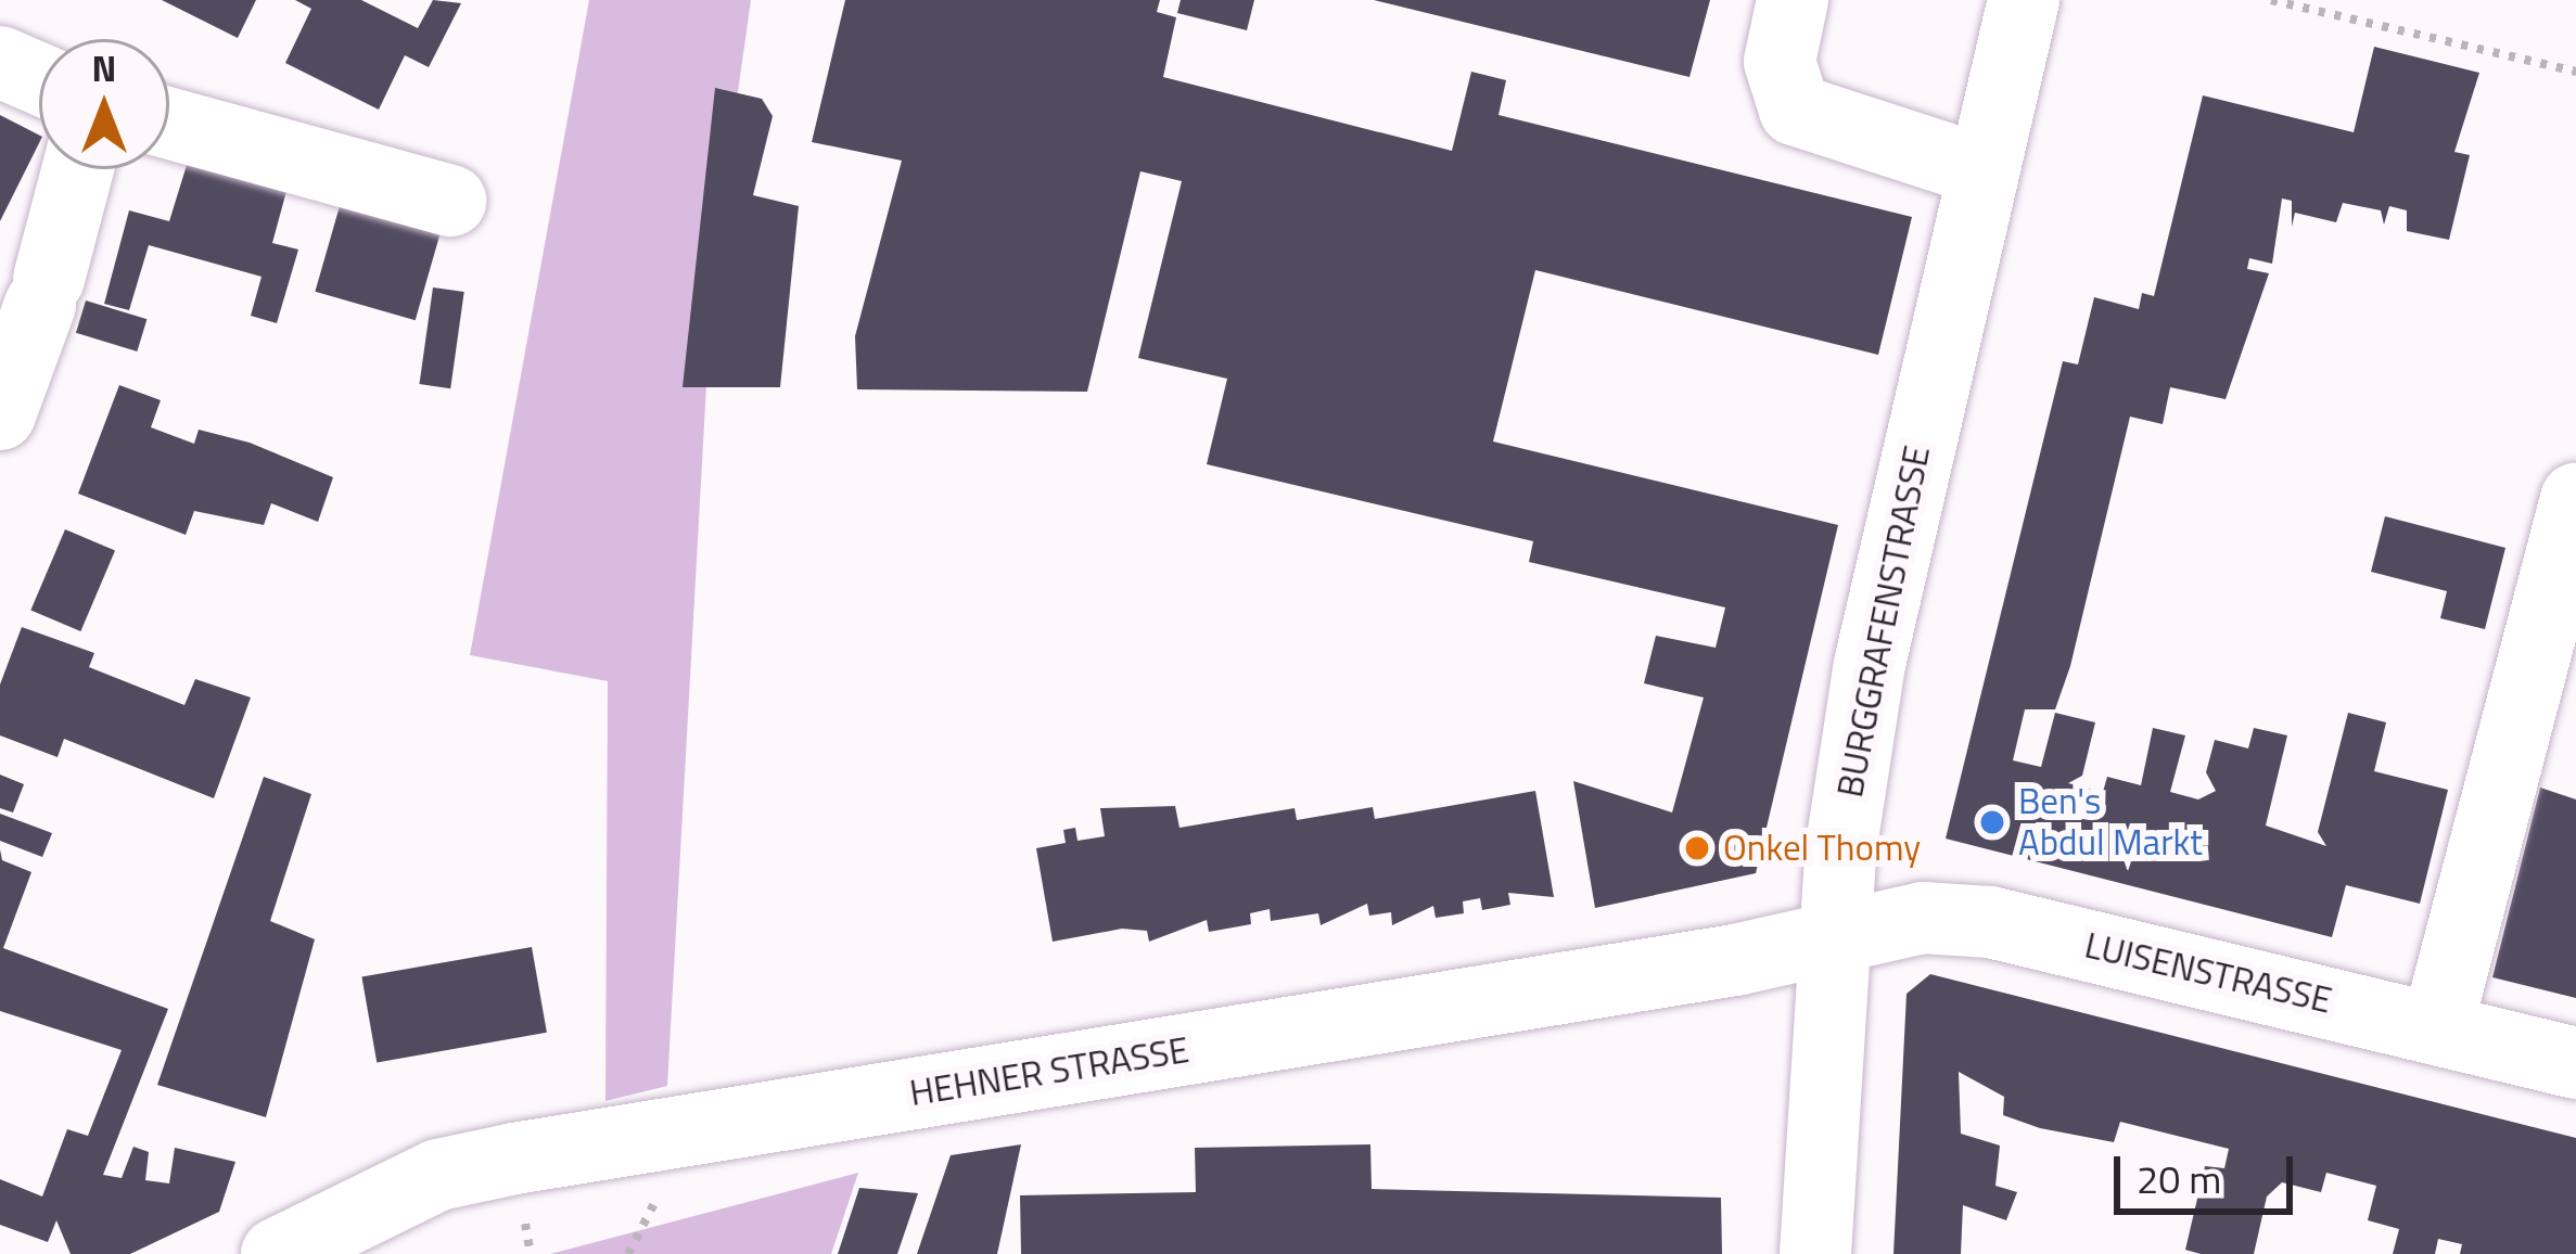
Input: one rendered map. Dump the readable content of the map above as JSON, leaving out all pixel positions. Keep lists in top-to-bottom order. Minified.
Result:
{"streets":{"street":["BURGGRAFENSTRASSE","LUISENSTRASSE","HEHNER STRASSE"]},"crossings":[["BURGGRAFENSTRASSE","LUISENSTRASSE"],["BURGGRAFENSTRASSE","HEHNER STRASSE"],["LUISENSTRASSE","HEHNER STRASSE"]],"places":["Ben's Abdul Markt","Onkel Thomy"],"scale_bar":"20 m","north":"top"}
